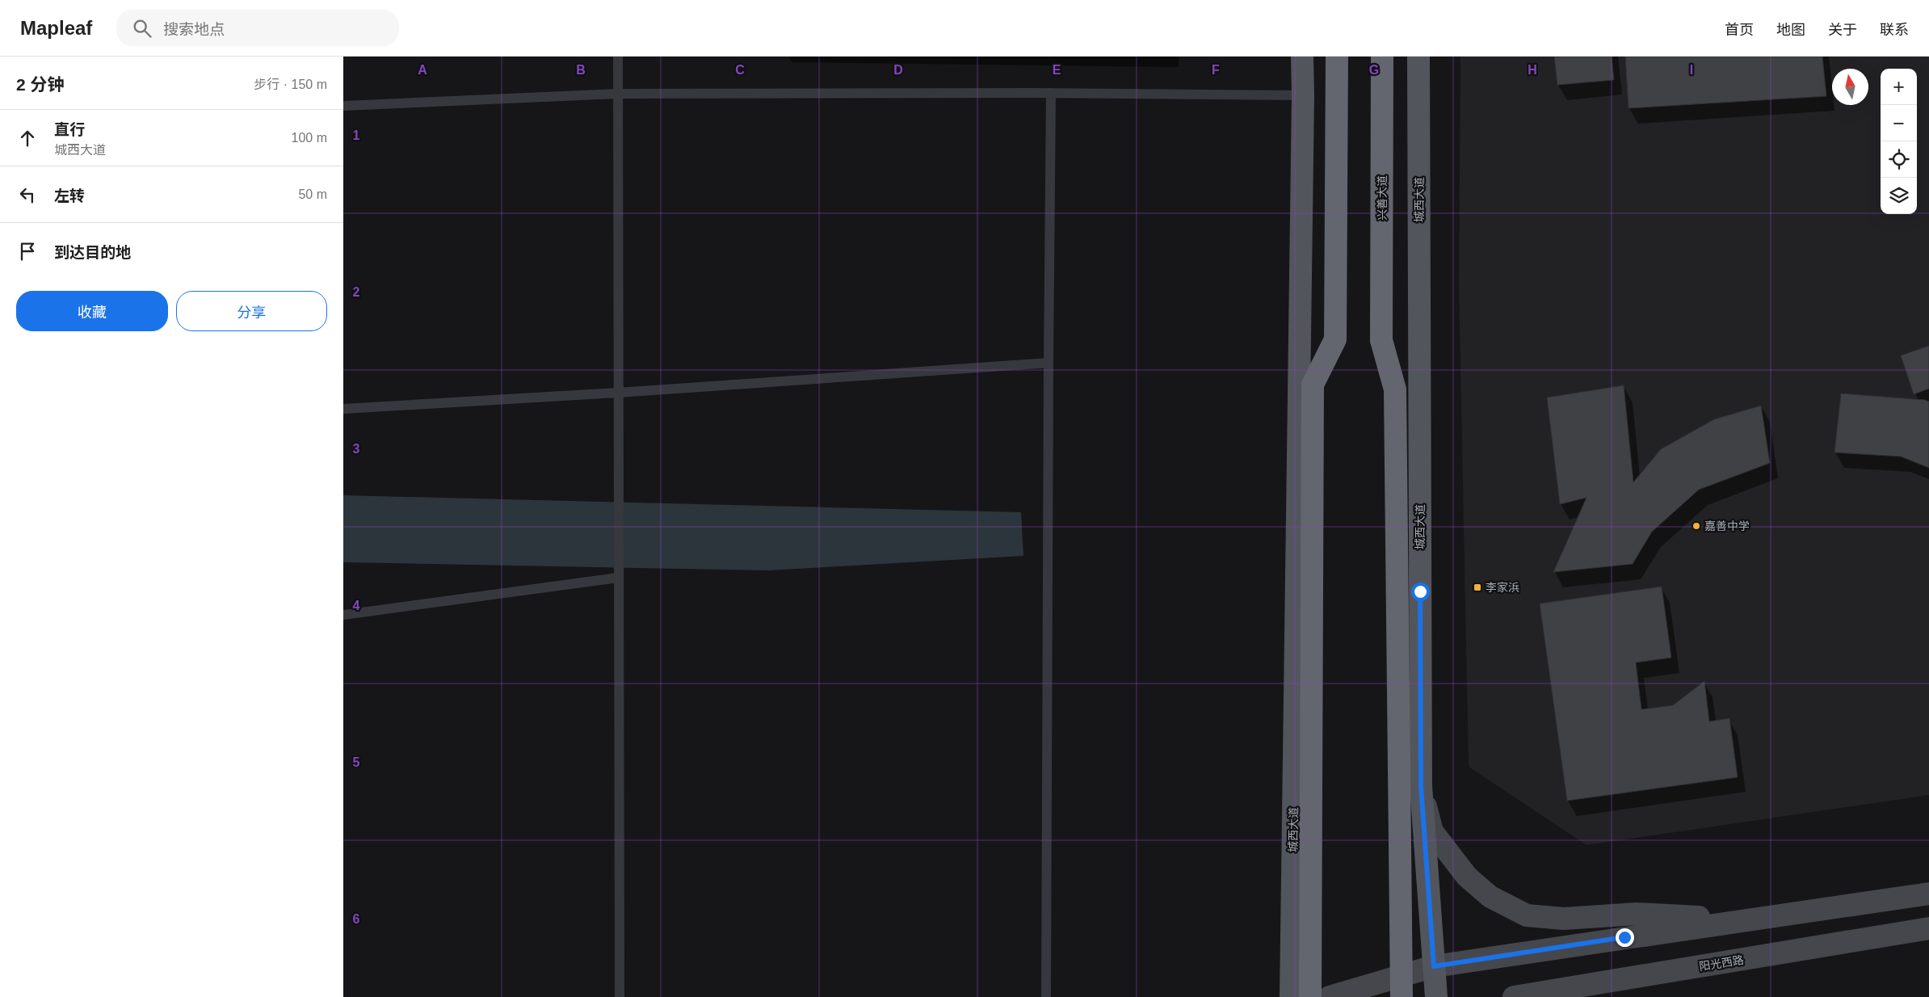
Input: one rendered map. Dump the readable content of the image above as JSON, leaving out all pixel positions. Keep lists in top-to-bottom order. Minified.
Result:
{"streets":{"highway":["兴善大道"],"main road":["城西大道","阳光西路"]},"places":{"other":["嘉善中学"],"transit":["李家浜"]},"north":"top","page":{"header":"Mapleaf","search":"搜索地点","nav":["首页","地图","关于","联系"],"heading":["2 分钟","步行 · 150 m"],"map_buttons":["+","−"],"list":[["直行","城西大道","100 m"],["左转","50 m"],"到达目的地"],"buttons":["收藏","分享"]},"grid":{"columns":["A","B","C","D","E","F","G","H","I"],"rows":["1","2","3","4","5","6"]}}
